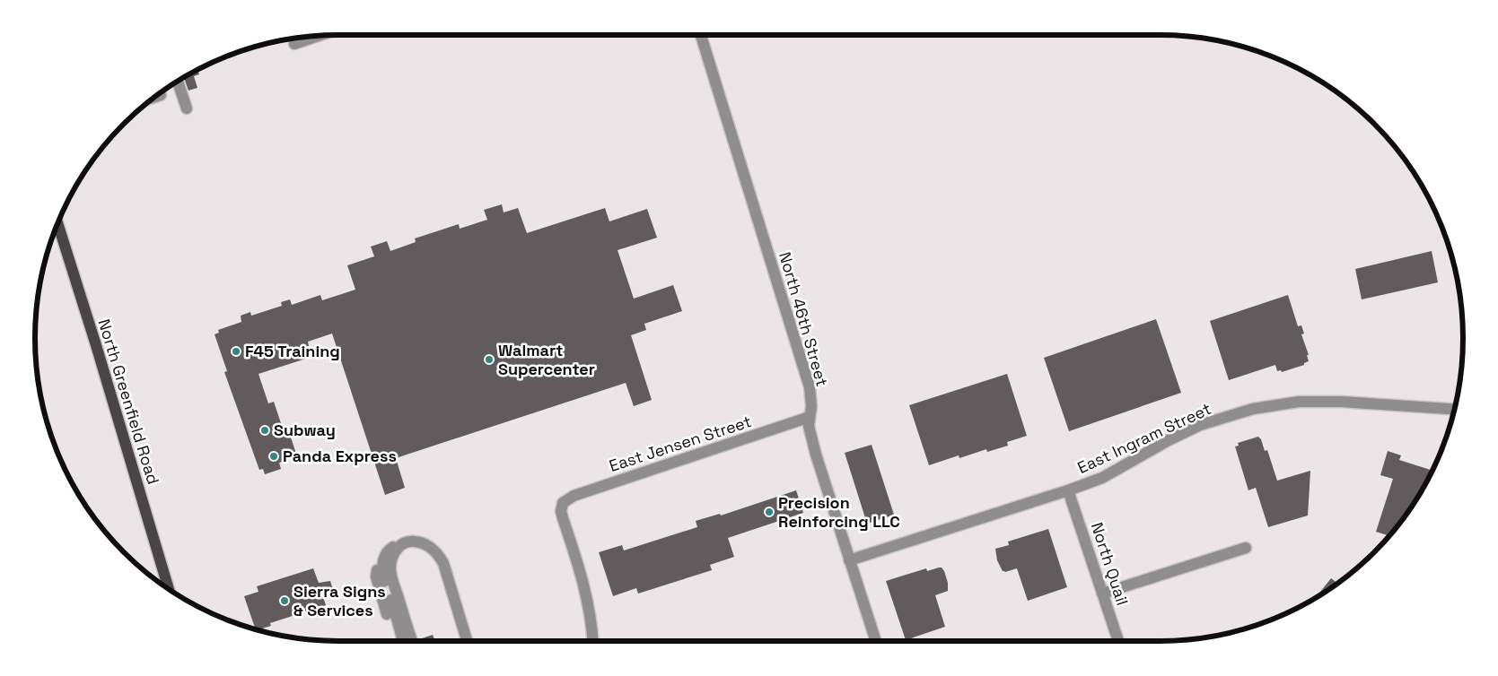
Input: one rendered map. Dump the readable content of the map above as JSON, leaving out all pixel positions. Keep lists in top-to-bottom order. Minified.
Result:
{"streets":{"main road":["North Greenfield Road"],"street":["North 46th Street","East Ingram Street","East Jensen Street","North Quail"]},"crossings":[["North 46th Street","East Ingram Street"],["North 46th Street","East Jensen Street"],["East Ingram Street","North Quail"]],"places":["F45 Training","Walmart Supercenter","Subway","Panda Express","Precision Reinforcing LLC","Sierra Signs & Services"]}
